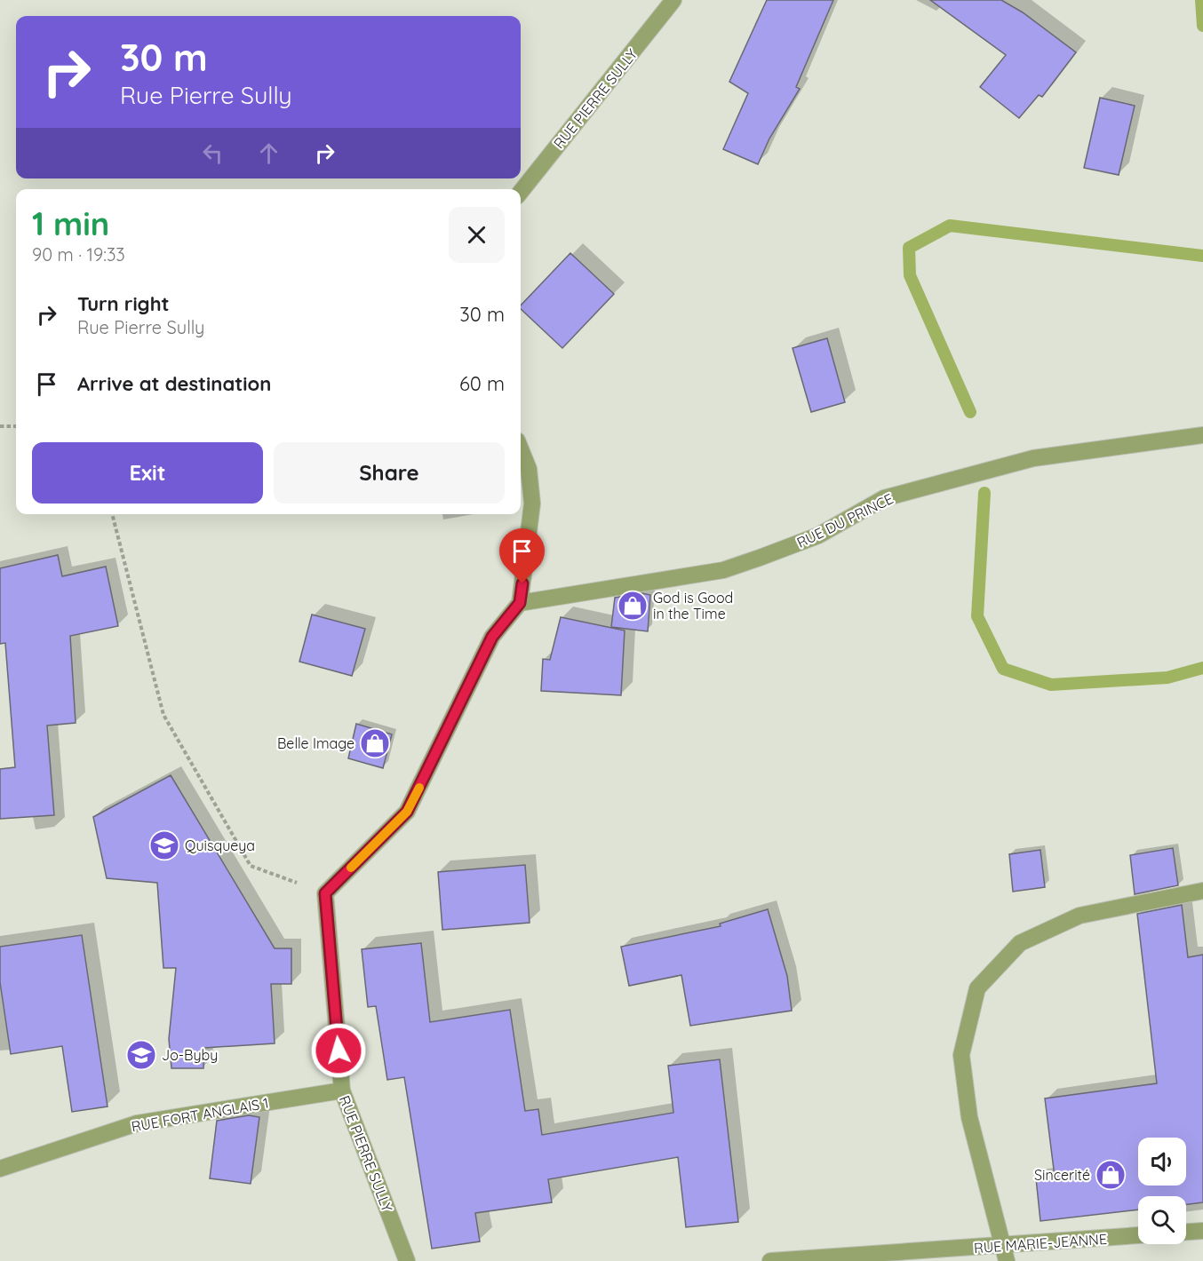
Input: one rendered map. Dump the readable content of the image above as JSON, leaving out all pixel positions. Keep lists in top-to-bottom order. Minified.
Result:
{"streets":{"street":["RUE PIERRE SULLY","RUE DU PRINCE","RUE FORT ANGLAIS 1","RUE MARIE-JEANNE"]},"crossings":[["RUE PIERRE SULLY","RUE FORT ANGLAIS 1"]],"places":{"shop":["God is Good in the Time","Belle Image","Sincerité"],"school or university":["Quisqueya","Jo-Byby"]},"page":{"turn":["30 m","Rue Pierre Sully"],"heading":["1 min","90 m · 19:33"],"list":[{"name":"Turn right","note":"Rue Pierre Sully","value":"30 m"},{"name":"Arrive at destination","value":"60 m"}],"buttons":["Exit","Share"]}}
